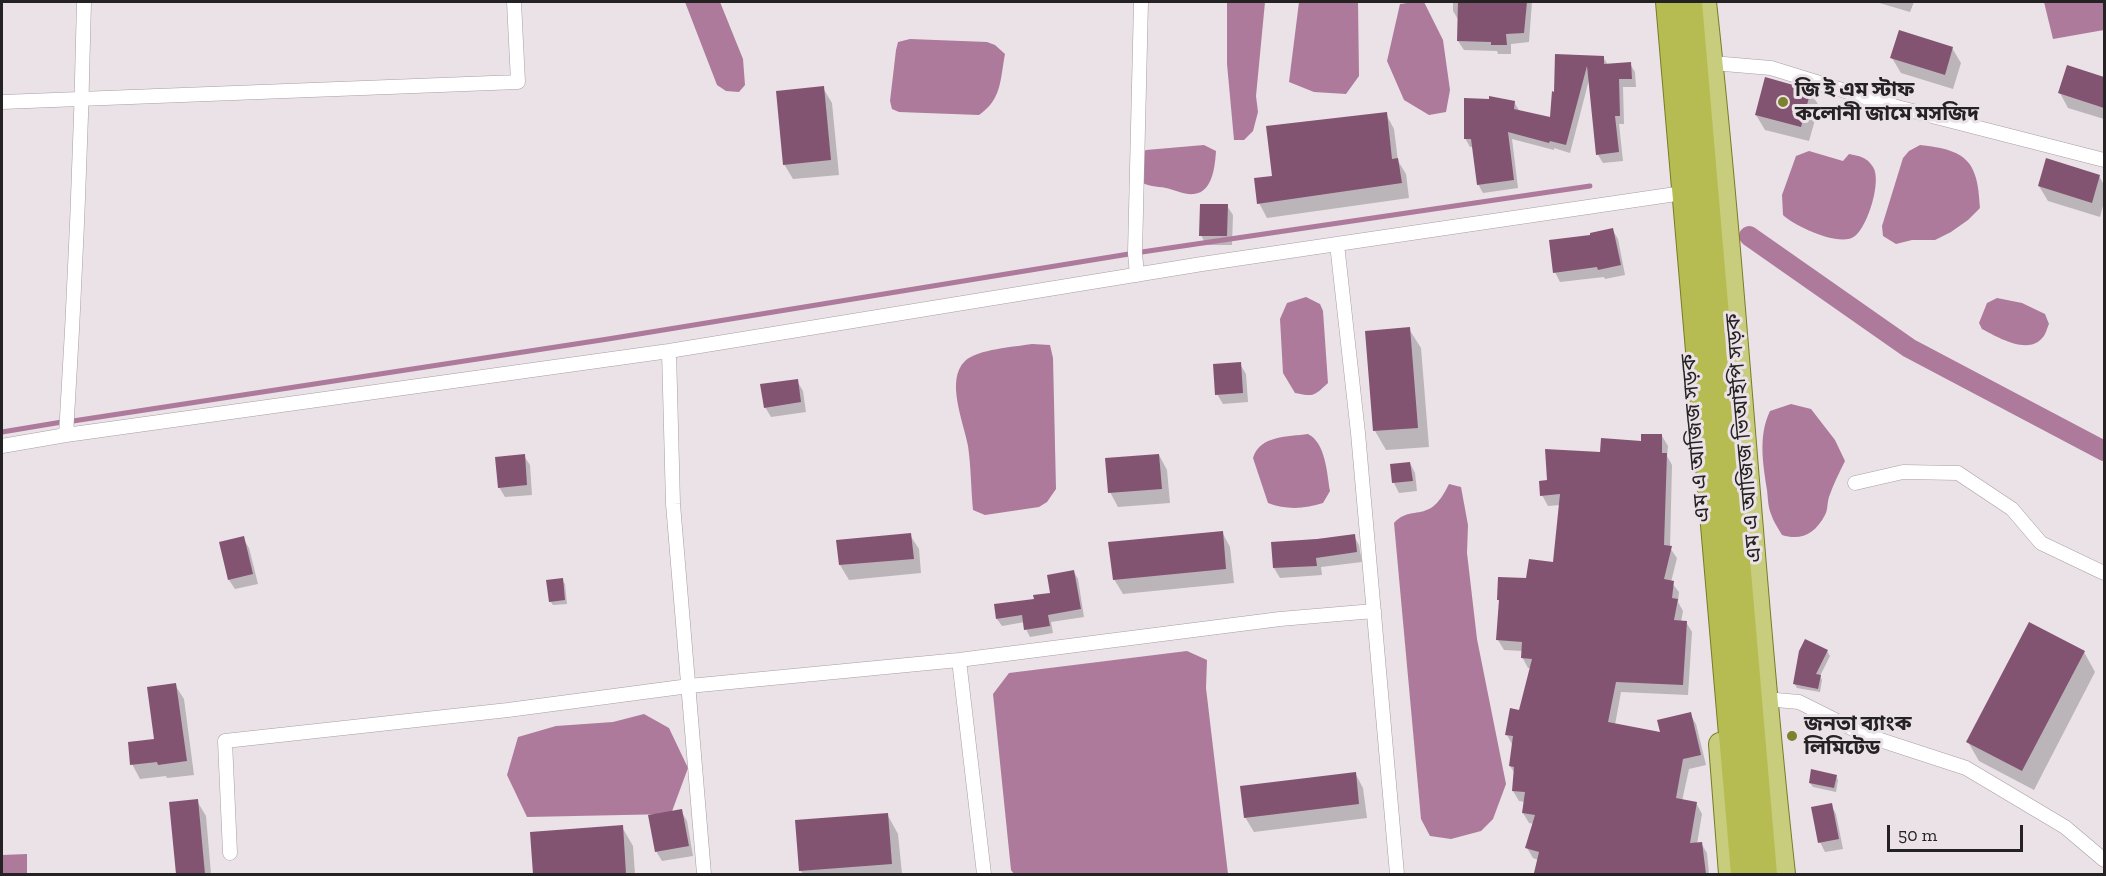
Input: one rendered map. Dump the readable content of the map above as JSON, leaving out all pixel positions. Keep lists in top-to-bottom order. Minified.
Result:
{"streets":{"main road":["এম এ আজিজ সড়ক","এম এ আজিজ ভিআইপি সড়ক"]},"places":["জি ই এম স্টাফ কলোনী জামে মসজিদ","জনতা ব্যাংক লিমিটেড"],"scale_bar":"50 m"}
